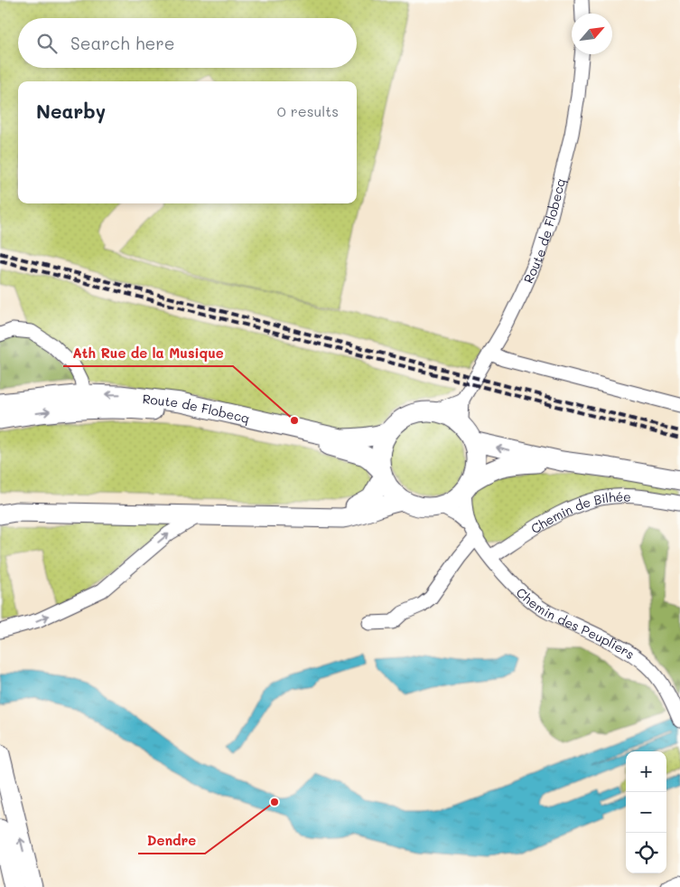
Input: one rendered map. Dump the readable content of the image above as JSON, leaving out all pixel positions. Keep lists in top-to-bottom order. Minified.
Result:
{"streets":{"highway":["Route de Flobecq"],"street":["Chemin de Bilhée","Chemin des Peupliers"]},"crossings":[["Route de Flobecq","Chemin des Peupliers"],["Chemin de Bilhée","Chemin des Peupliers"]],"places":["Ath Rue de la Musique","Dendre"],"north":"top right","page":{"search":"Search here","heading":["Nearby","0 results"],"map_buttons":["+","−"]}}
